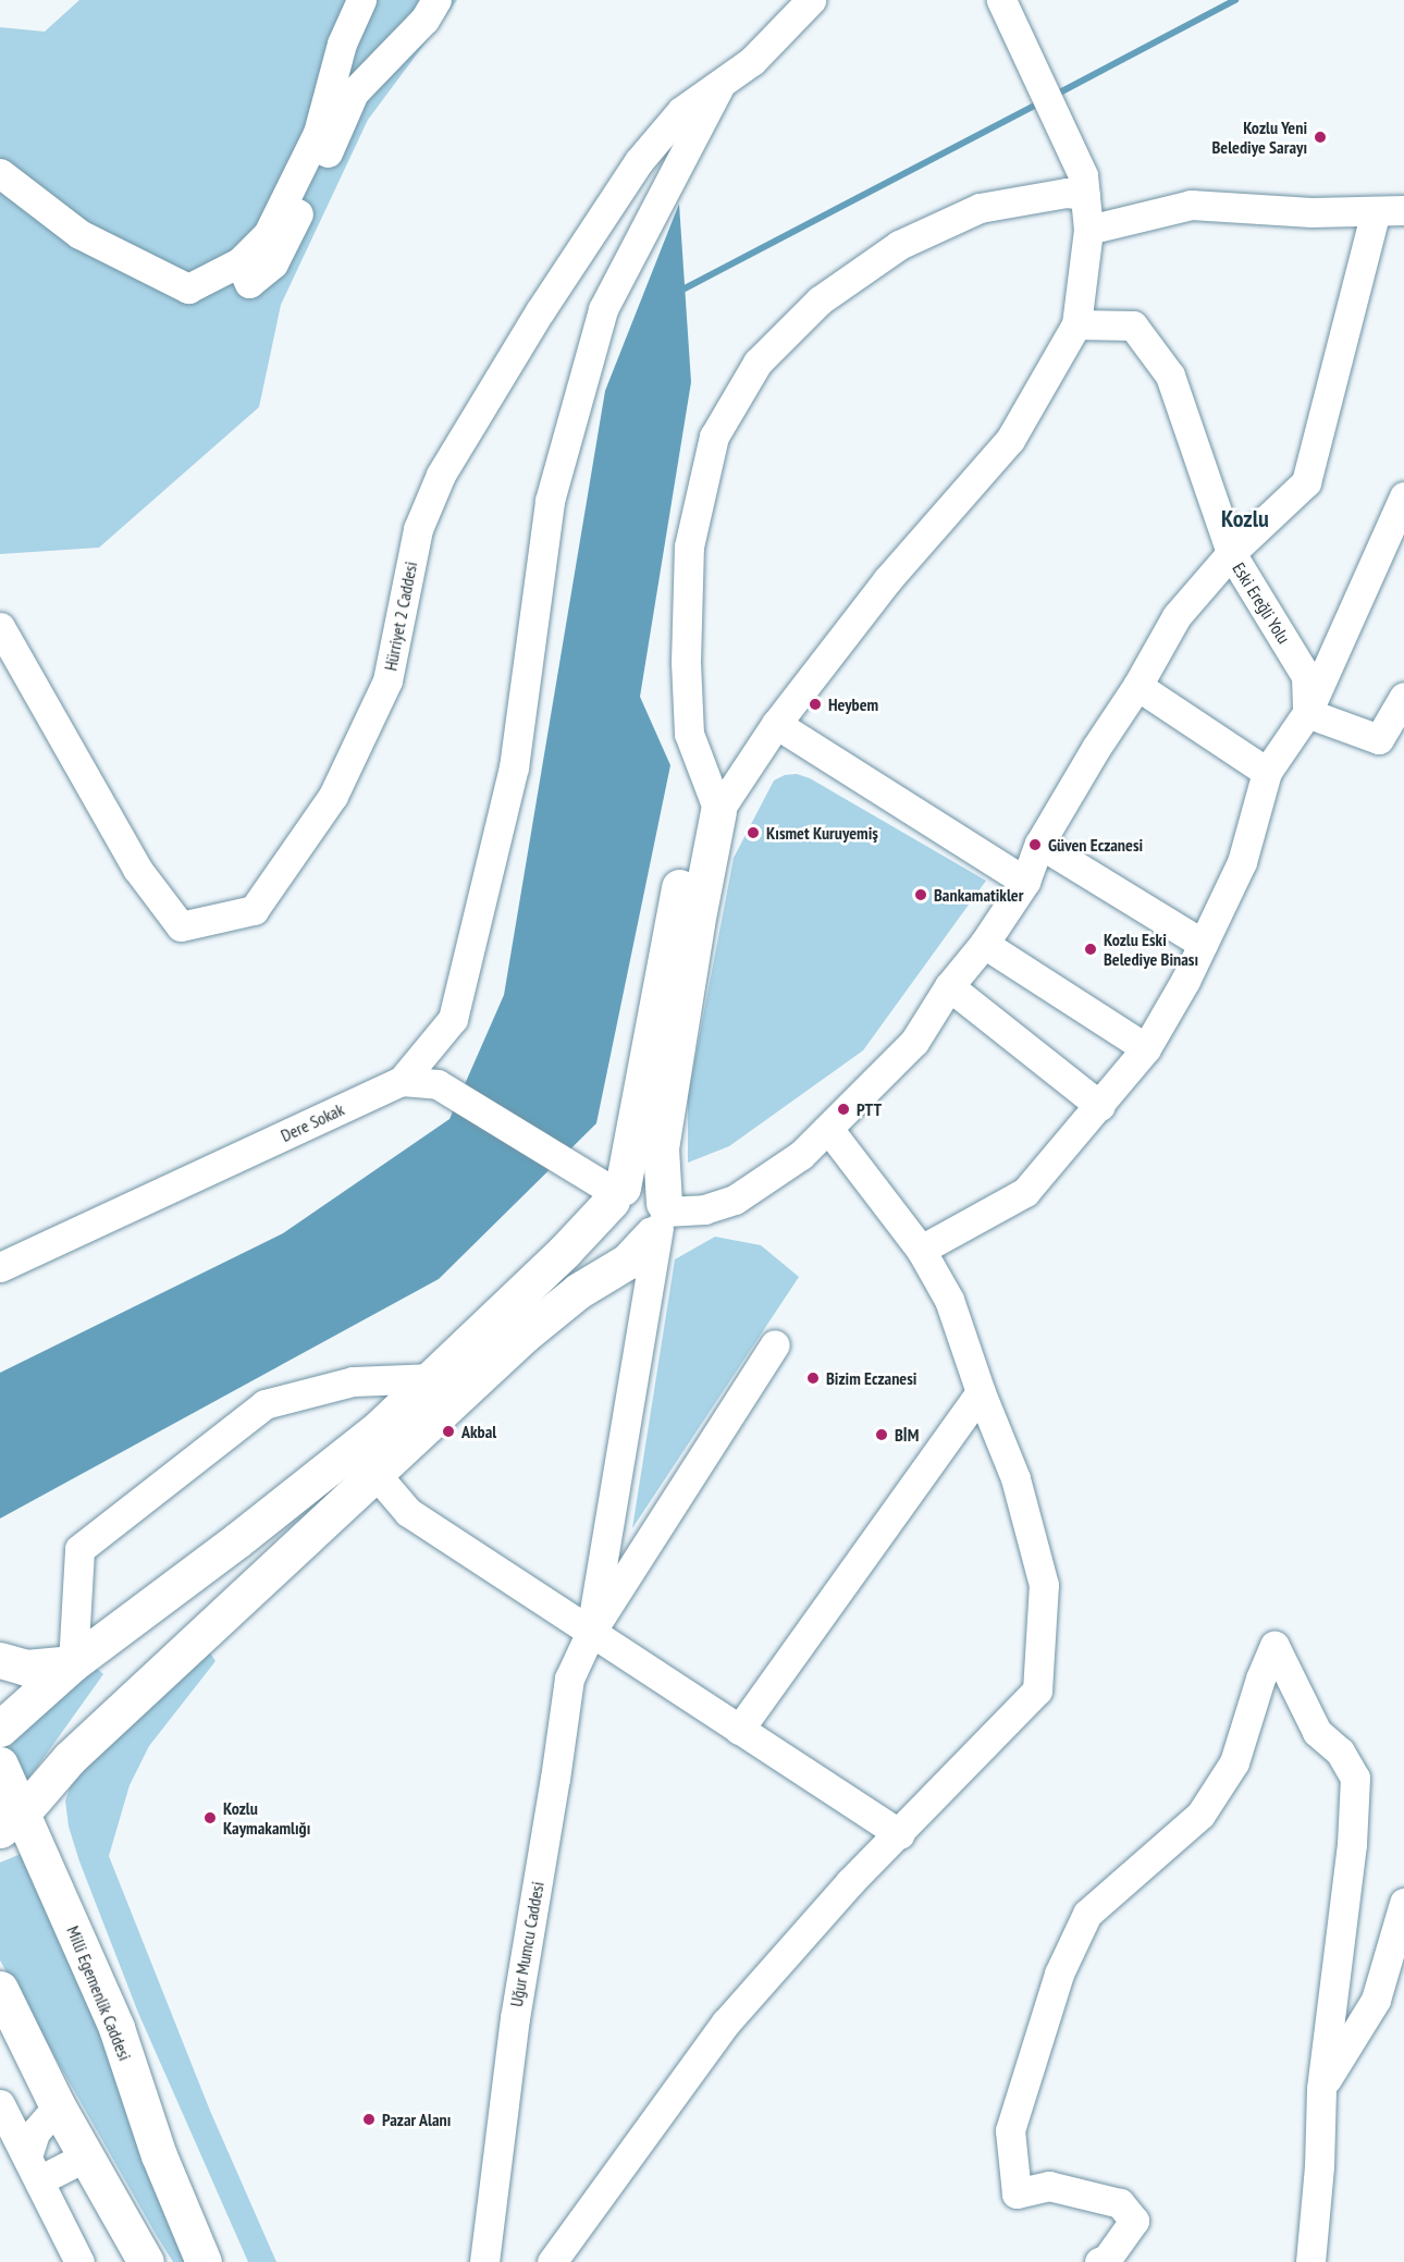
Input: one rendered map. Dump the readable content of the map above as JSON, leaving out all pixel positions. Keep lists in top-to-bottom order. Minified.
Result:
{"streets":{"highway":["Milli Egemenlik Caddesi"],"street":["Eski Ereğli Yolu","Hürriyet 2 Caddesi","Dere Sokak","Uğur Mumcu Caddesi"]},"districts":["Kozlu"],"places":["Kozlu Yeni Belediye Sarayı","Heybem","Kısmet Kuruyemiş","Güven Eczanesi","Bankamatikler","Kozlu Eski Belediye Binası","PTT","Bizim Eczanesi","Akbal","BİM","Kozlu Kaymakamlığı","Pazar Alanı"]}
